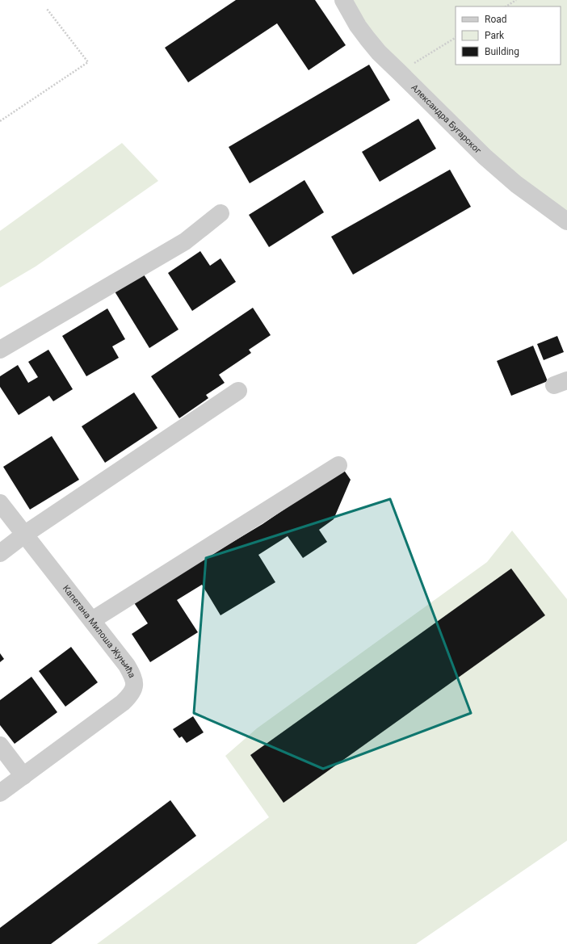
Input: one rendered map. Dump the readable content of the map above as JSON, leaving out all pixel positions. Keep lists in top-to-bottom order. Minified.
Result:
{"streets":{"street":["Александра Бугарског","Капетана Милоша Жуњића"]},"legend":["Road","Park","Building"]}
